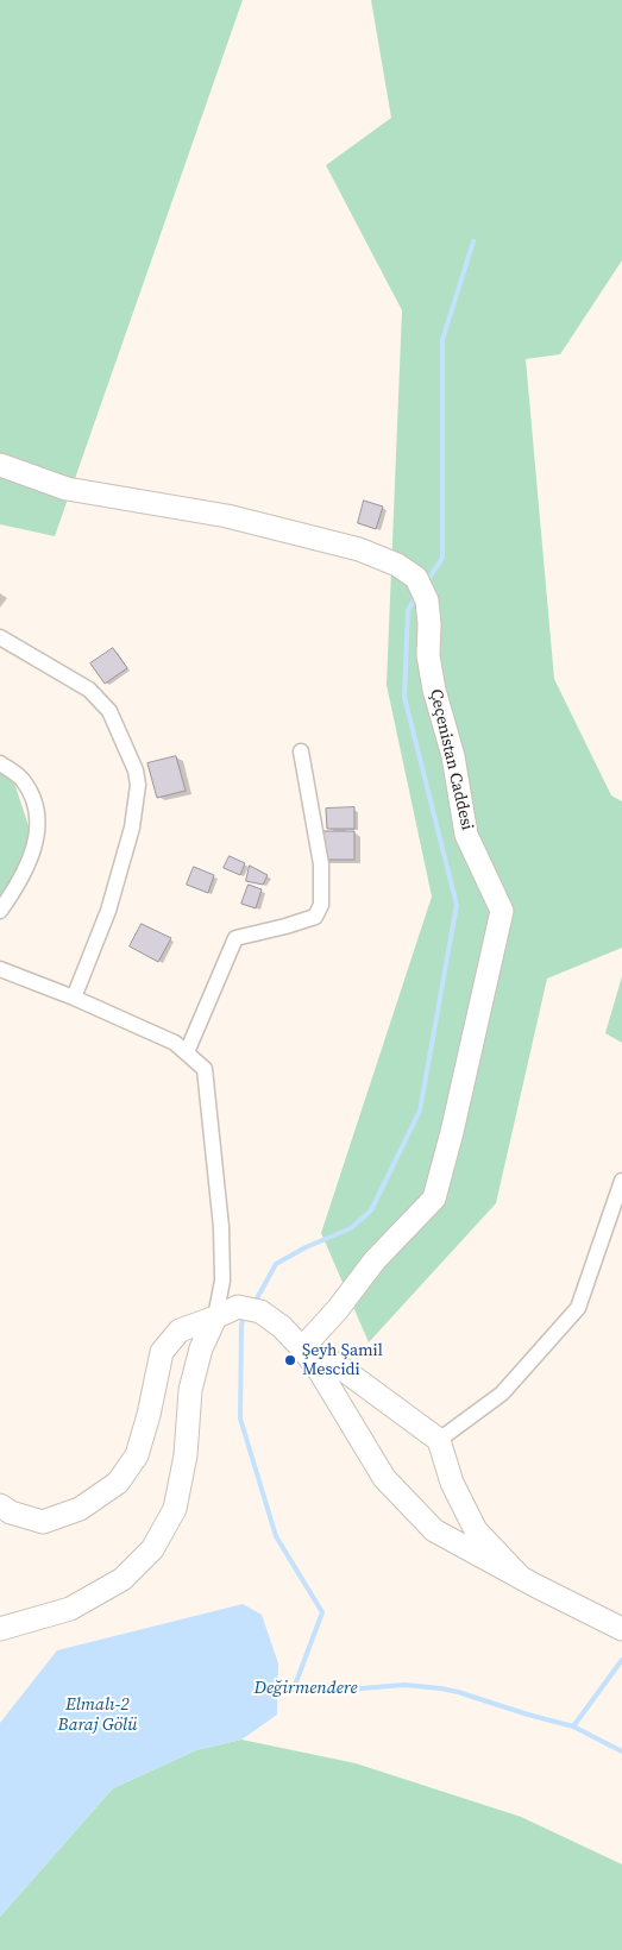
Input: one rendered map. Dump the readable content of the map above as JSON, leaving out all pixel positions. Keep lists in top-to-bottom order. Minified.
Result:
{"streets":{"street":["Çeçenistan Caddesi"]},"water":["Değirmendere","Elmalı-2 Baraj Gölü"],"places":["Şeyh Şamil Mescidi"]}
